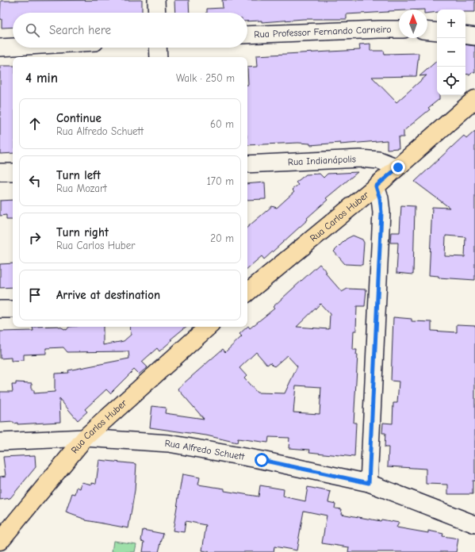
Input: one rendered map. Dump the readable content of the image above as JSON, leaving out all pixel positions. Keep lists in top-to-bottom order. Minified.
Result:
{"streets":{"main road":["Rua Carlos Huber"],"street":["Rua Professor Fernando Carneiro","Rua Indianápolis","Rua Alfredo Schuett"]},"crossings":[["Rua Indianápolis","Rua Carlos Huber"],["Rua Carlos Huber","Rua Alfredo Schuett"]],"north":"top","page":{"map_buttons":["+","−"],"search":"Search here","heading":["4 min","Walk · 250 m"],"list":[["Continue","Rua Alfredo Schuett","60 m"],["Turn left","Rua Mozart","170 m"],["Turn right","Rua Carlos Huber","20 m"],"Arrive at destination"]}}
